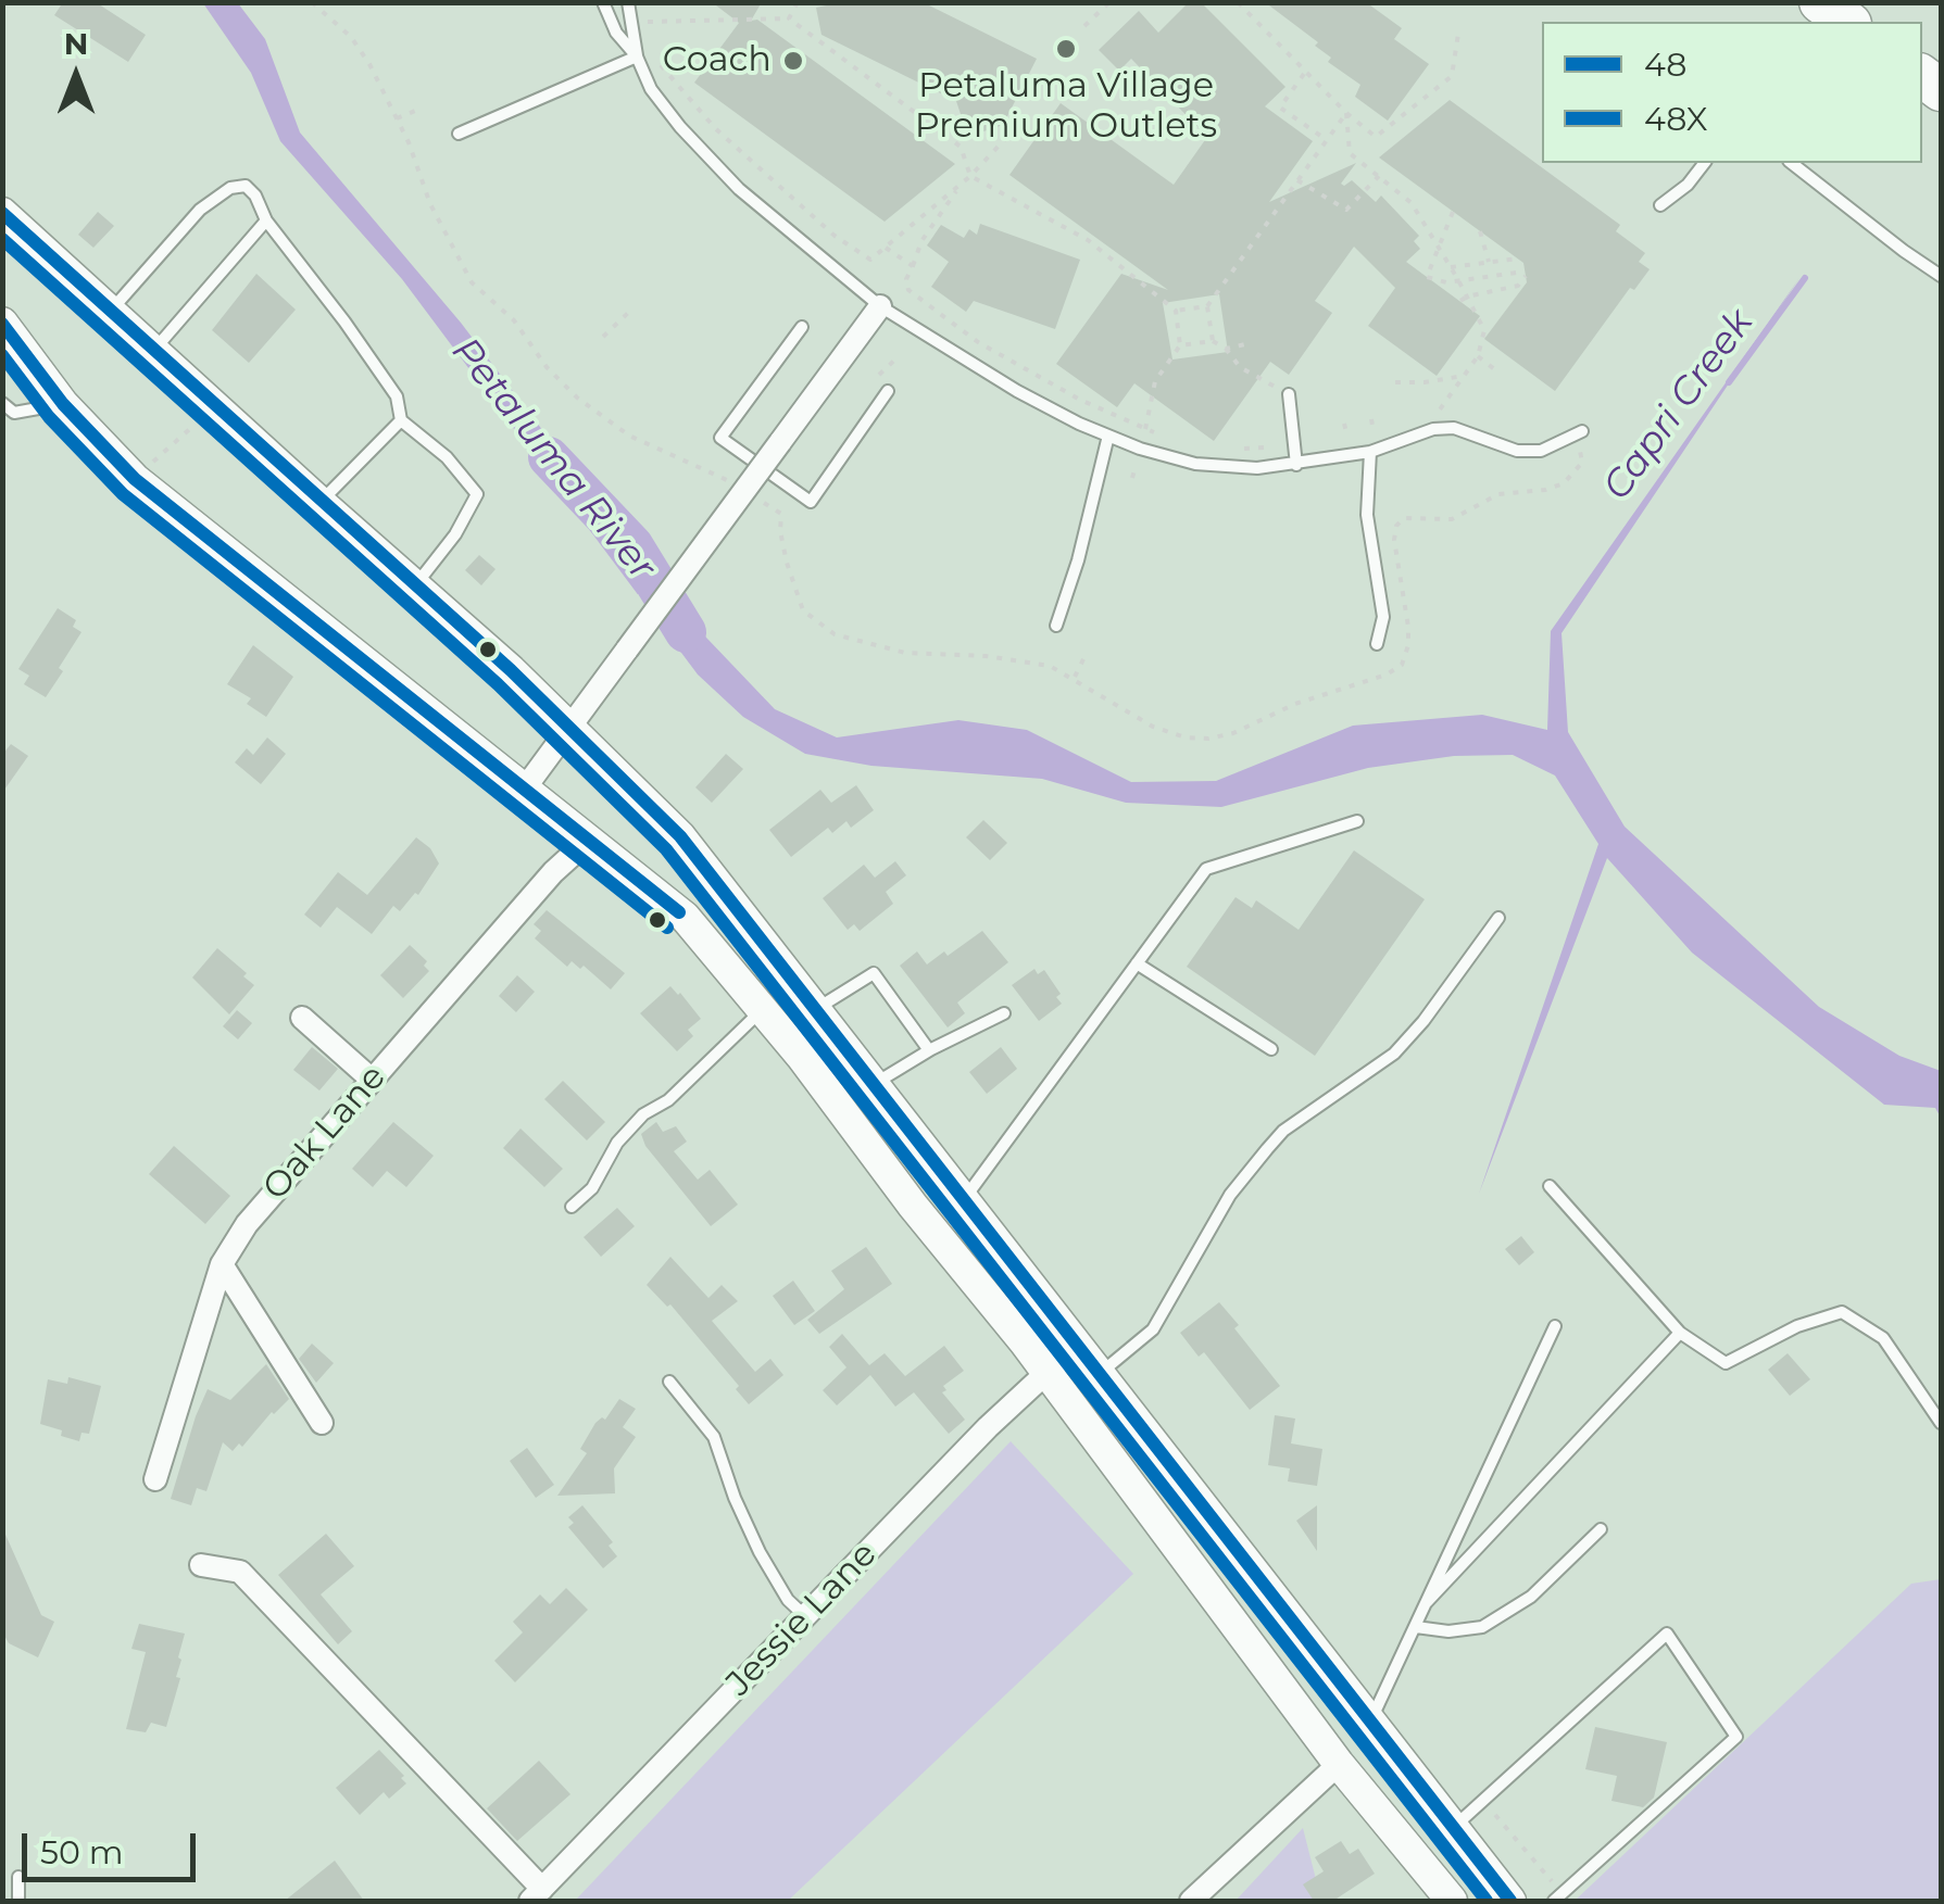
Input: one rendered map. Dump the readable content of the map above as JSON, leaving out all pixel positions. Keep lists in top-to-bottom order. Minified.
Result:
{"streets":{"street":["Oak Lane","Jessie Lane"]},"water":["Capri Creek","Petaluma River"],"places":["Petaluma Village Premium Outlets","Coach"],"lines":["transit line 48","transit line 48X"],"legend":["48","48X"],"scale_bar":"50 m","north":"top"}
